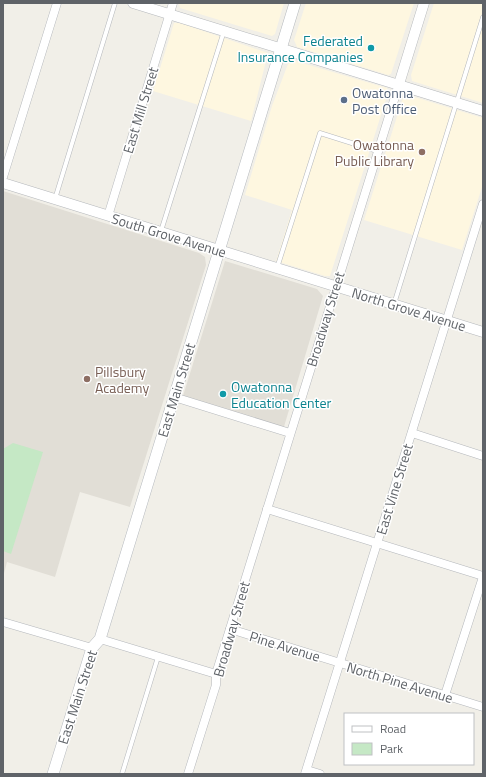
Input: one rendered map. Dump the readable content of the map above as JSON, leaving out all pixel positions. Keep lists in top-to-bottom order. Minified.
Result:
{"streets":{"main road":["East Main Street"],"street":["East Mill Street","South Grove Avenue","North Grove Avenue","Broadway Street","East Vine Street","Pine Avenue","North Pine Avenue"]},"crossings":[["East Mill Street","South Grove Avenue"],["South Grove Avenue","North Grove Avenue"],["South Grove Avenue","Broadway Street"],["South Grove Avenue","East Main Street"],["North Grove Avenue","Broadway Street"],["North Grove Avenue","East Vine Street"],["Broadway Street","Pine Avenue"],["East Vine Street","Pine Avenue"],["East Vine Street","North Pine Avenue"],["Pine Avenue","North Pine Avenue"]],"places":["Federated Insurance Companies","Owatonna Post Office","Owatonna Public Library","Pillsbury Academy","Owatonna Education Center"],"legend":["Road","Park"]}
